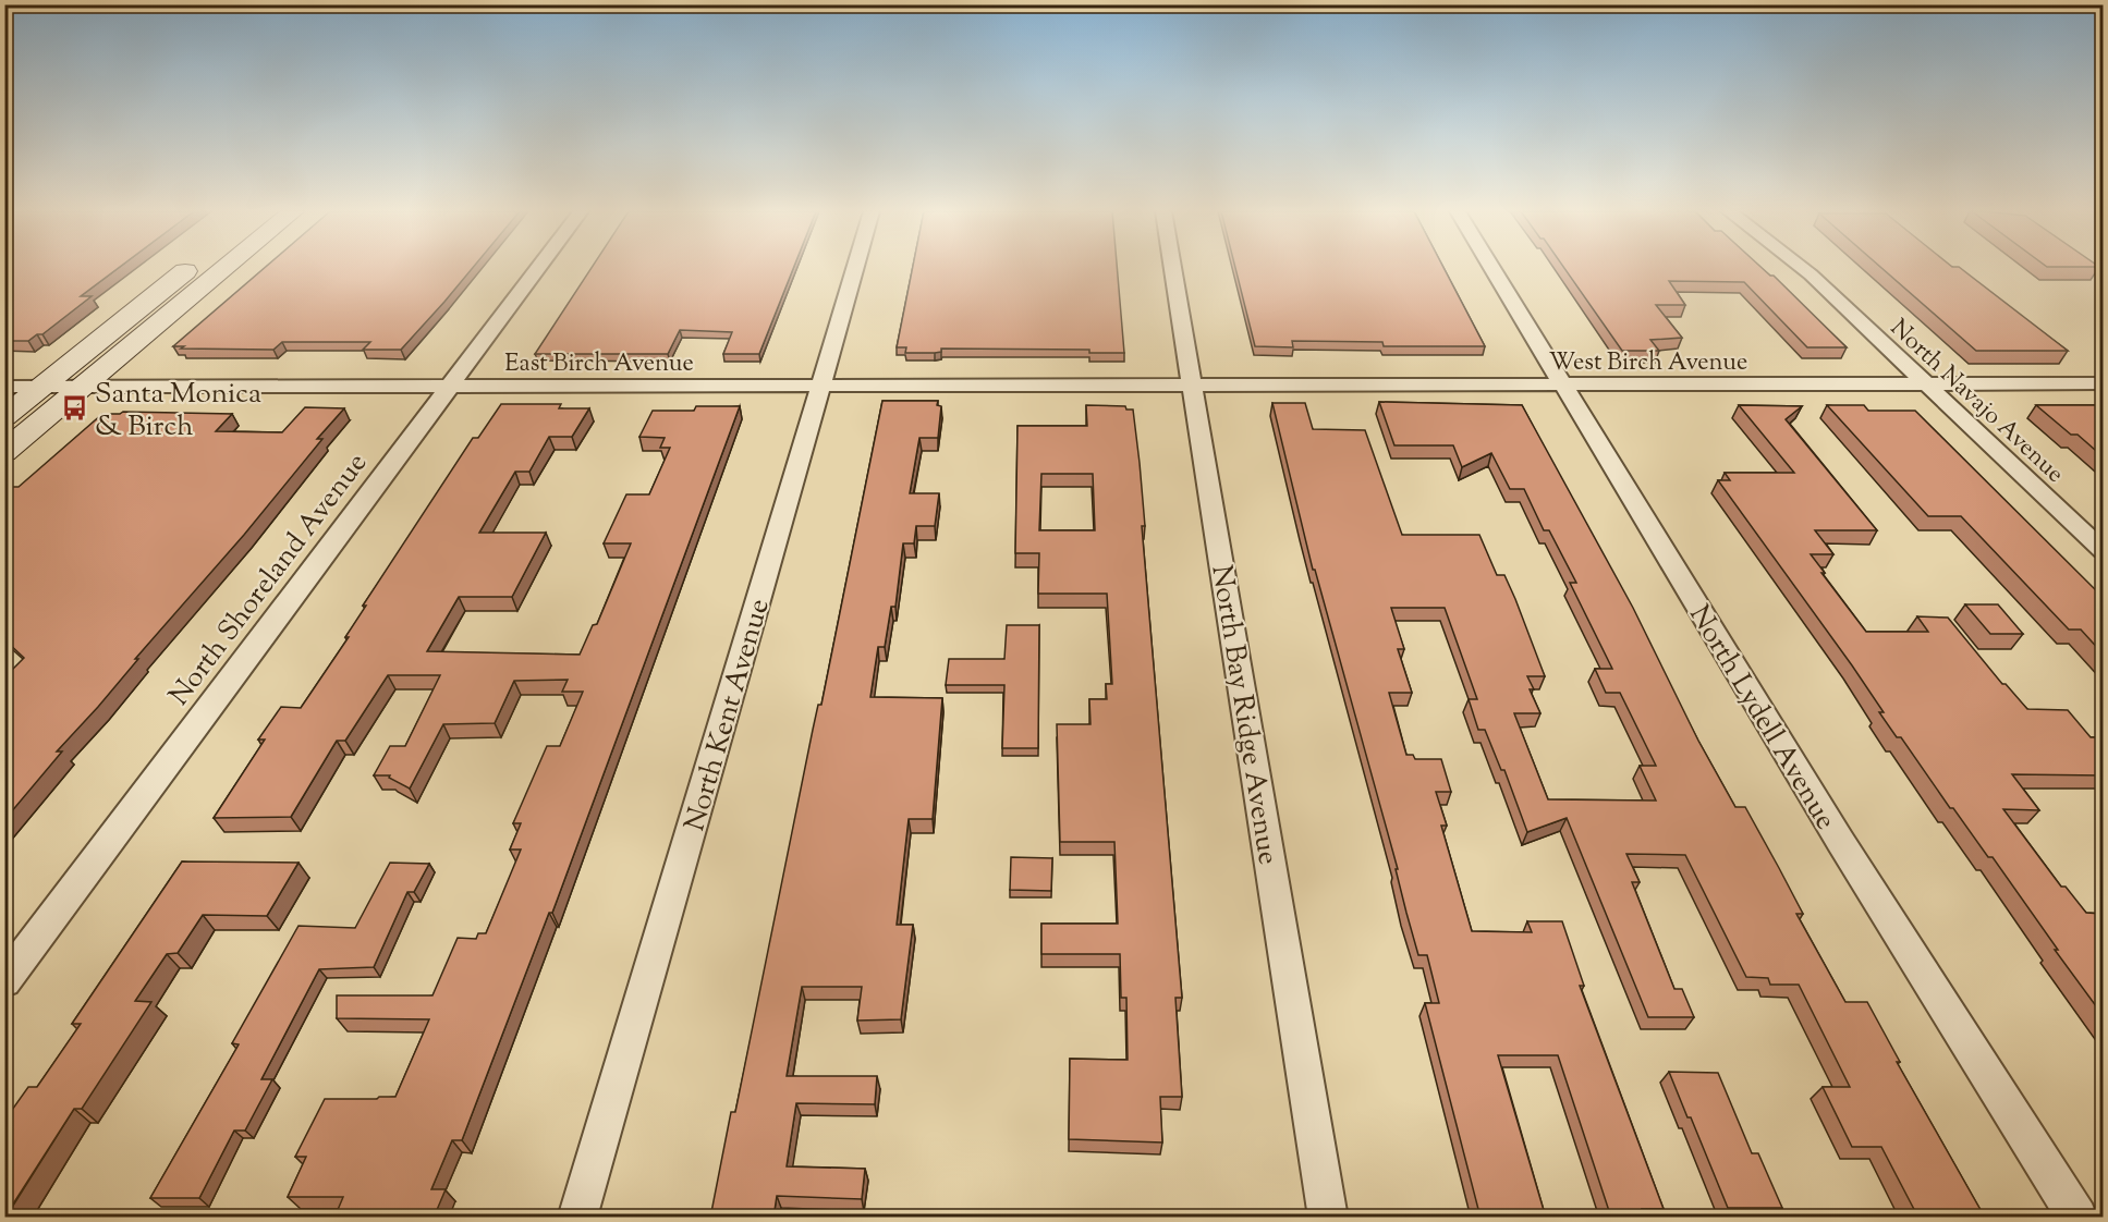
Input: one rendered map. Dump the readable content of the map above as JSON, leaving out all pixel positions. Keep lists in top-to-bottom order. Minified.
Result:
{"streets":{"street":["West Birch Avenue","East Birch Avenue","North Navajo Avenue","North Shoreland Avenue","North Kent Avenue","North Bay Ridge Avenue","North Lydell Avenue"]},"crossings":[["West Birch Avenue","East Birch Avenue"],["West Birch Avenue","North Navajo Avenue"],["West Birch Avenue","North Bay Ridge Avenue"],["West Birch Avenue","North Lydell Avenue"],["East Birch Avenue","North Shoreland Avenue"],["East Birch Avenue","North Kent Avenue"],["East Birch Avenue","North Bay Ridge Avenue"]],"places":{"bus stop":["Santa Monica & Birch"]}}
